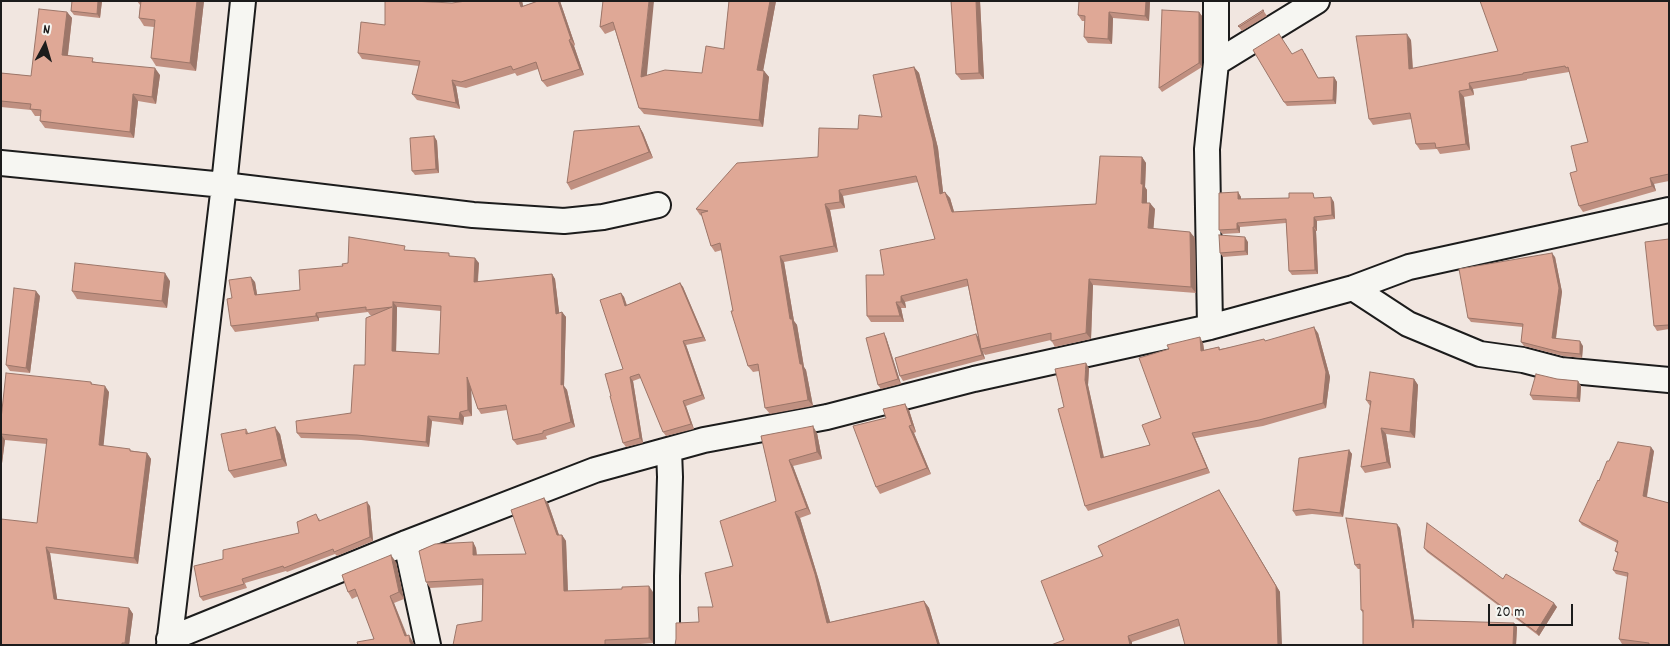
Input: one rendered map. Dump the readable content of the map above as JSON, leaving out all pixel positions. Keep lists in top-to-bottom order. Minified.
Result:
{"scale_bar":"20 m","north":"top"}
